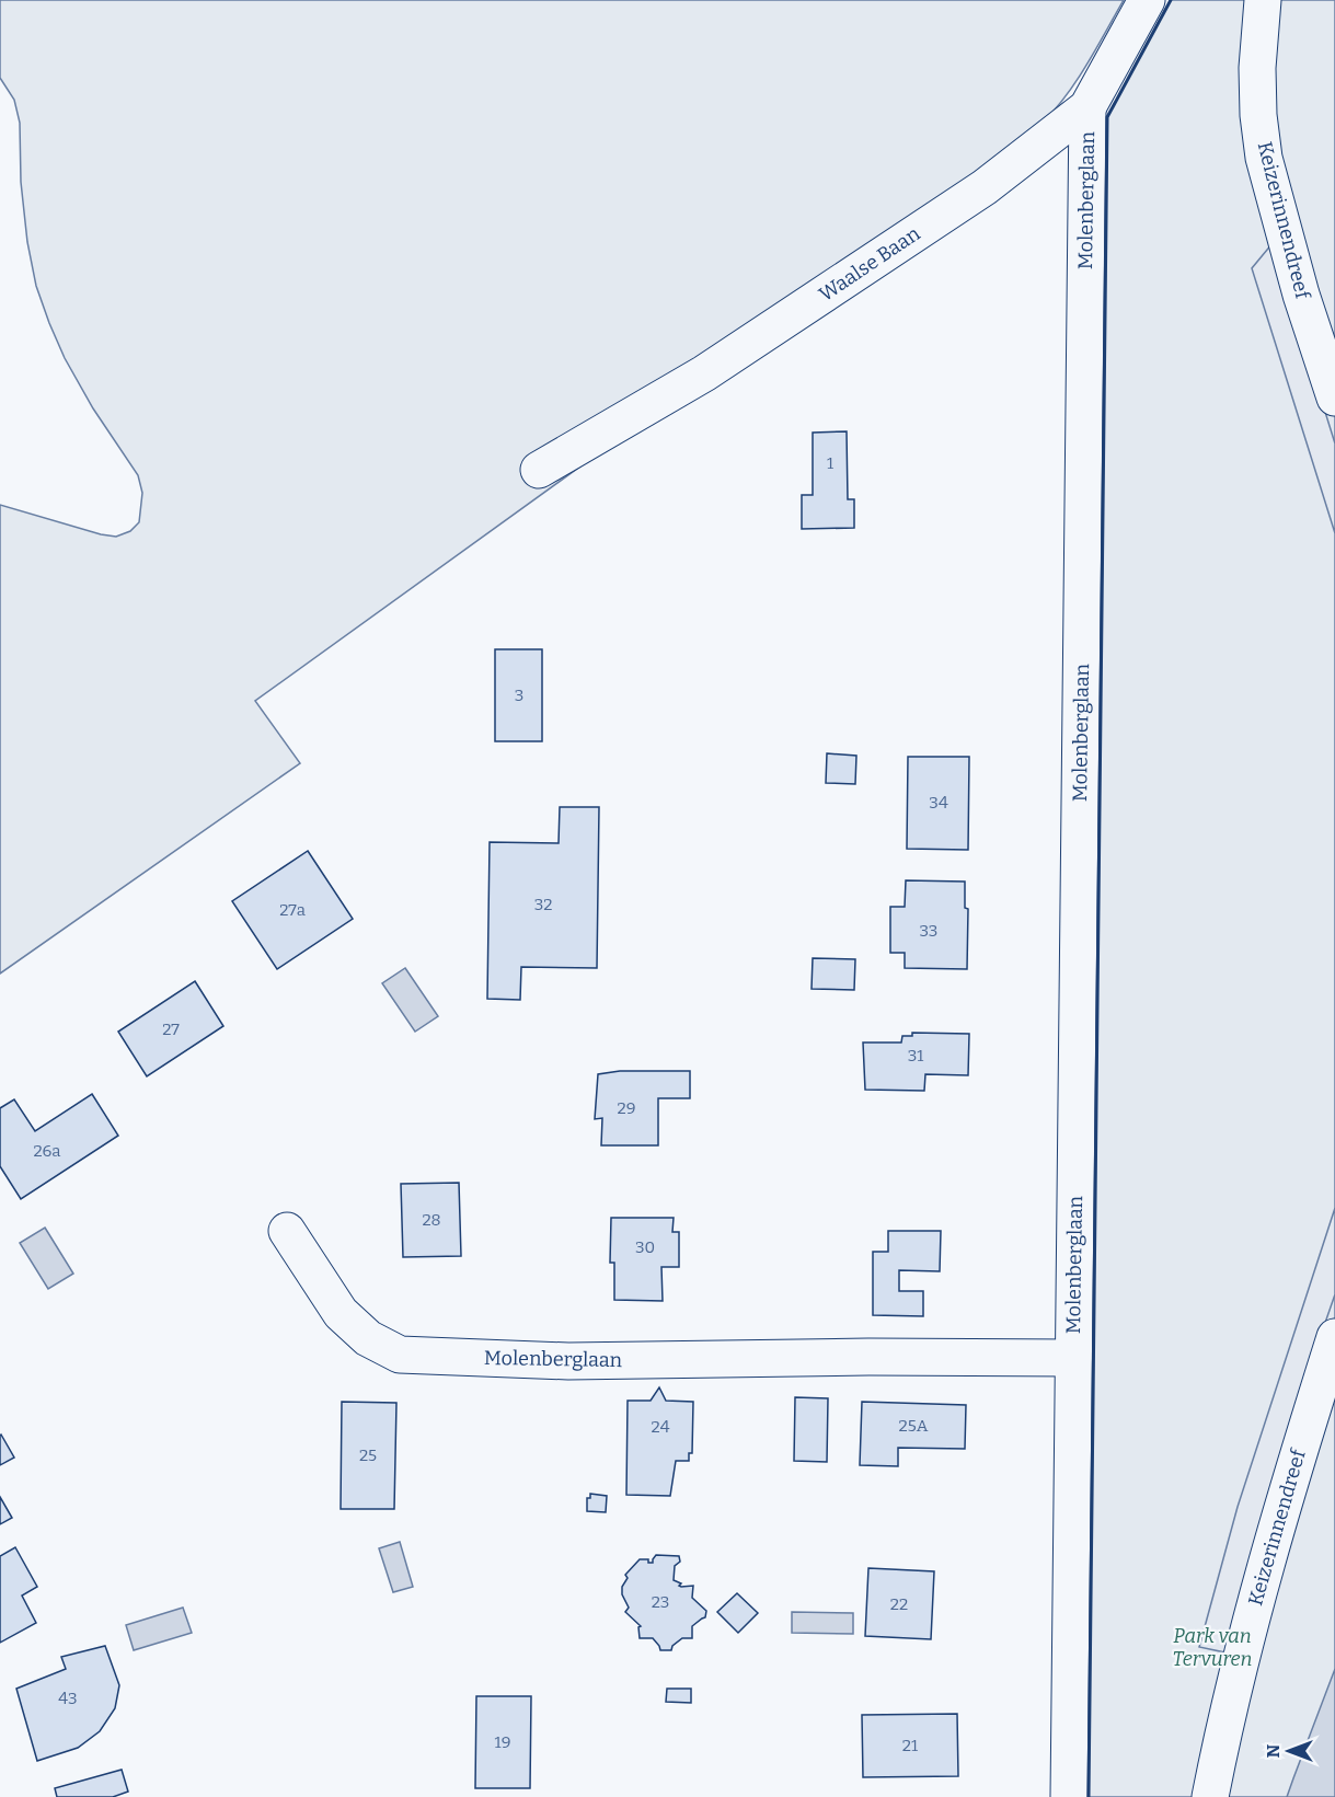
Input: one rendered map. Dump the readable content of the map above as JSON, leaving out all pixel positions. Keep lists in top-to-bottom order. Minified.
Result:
{"streets":{"street":["Molenberglaan","Keizerinnendreef","Waalse Baan"]},"crossings":[["Molenberglaan","Waalse Baan"]],"parks":["Park van Tervuren"],"house_numbers":["1","3","34","32","27a","33","27","31","29","26a","28","30","25A","24","25","23","22","43","19","21"],"north":"left"}
